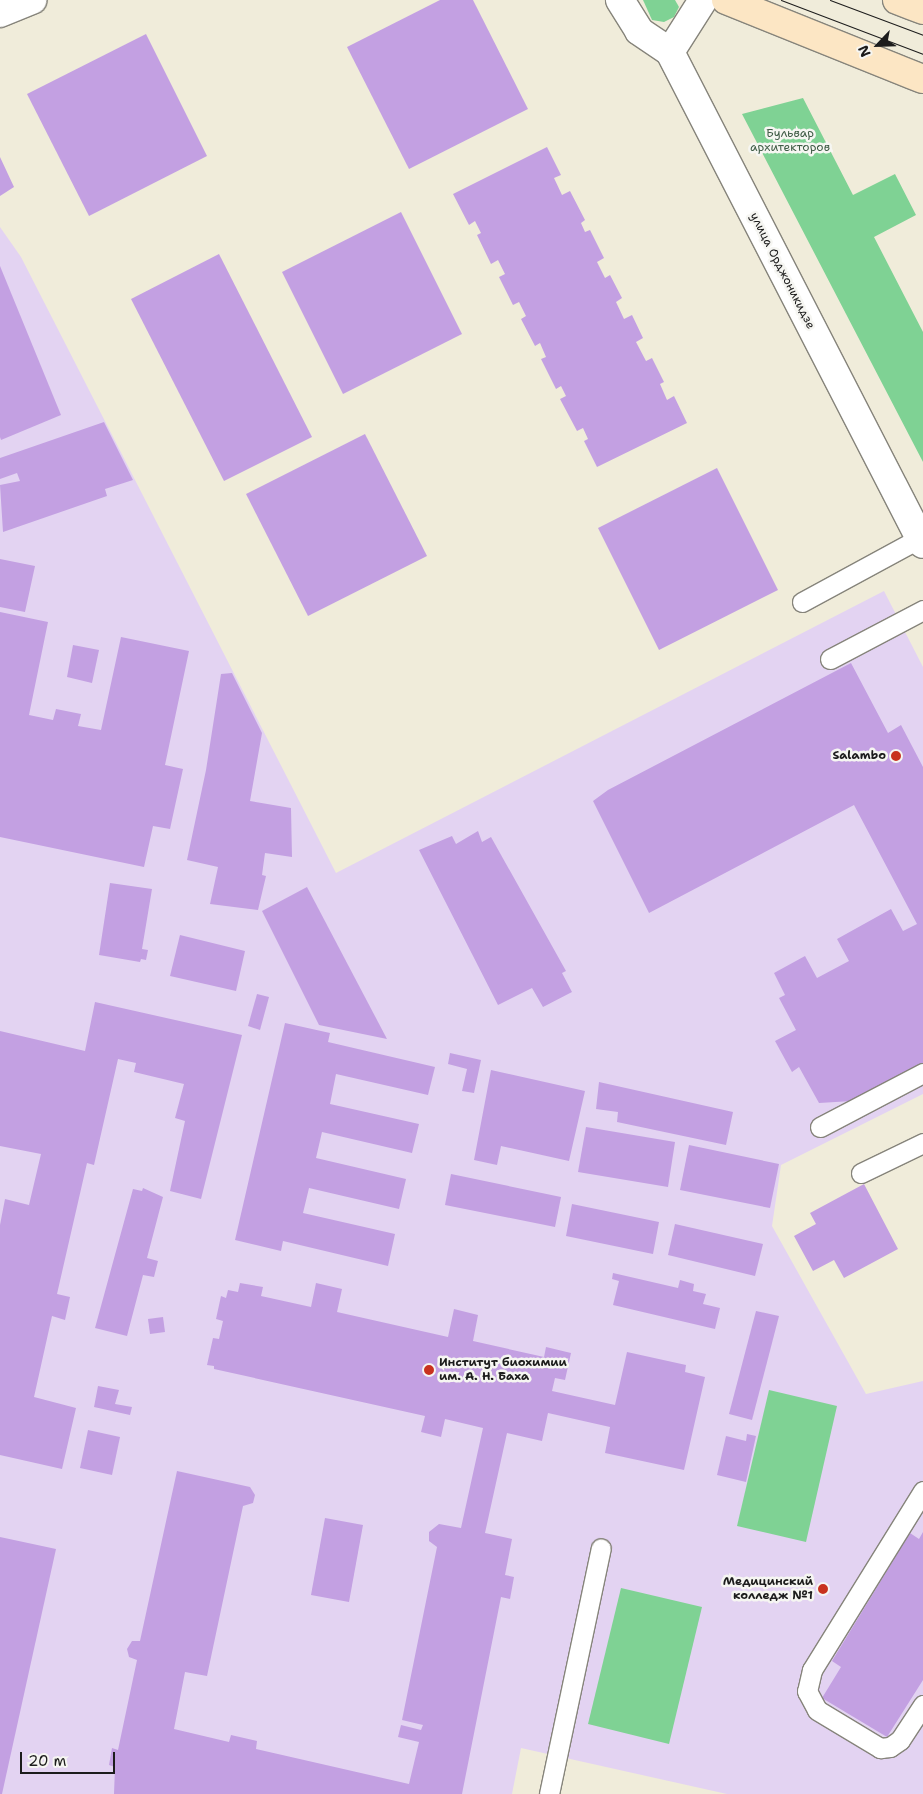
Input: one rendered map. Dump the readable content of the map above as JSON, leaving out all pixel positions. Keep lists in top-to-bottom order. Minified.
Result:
{"streets":{"street":["улица Орджоникидзе"]},"parks":["Бульвар архитекторов"],"places":["Salambo","Институт биохимии им. А. Н. Баха","Медицинский колледж №1"],"scale_bar":"20 m","north":"bottom left"}
